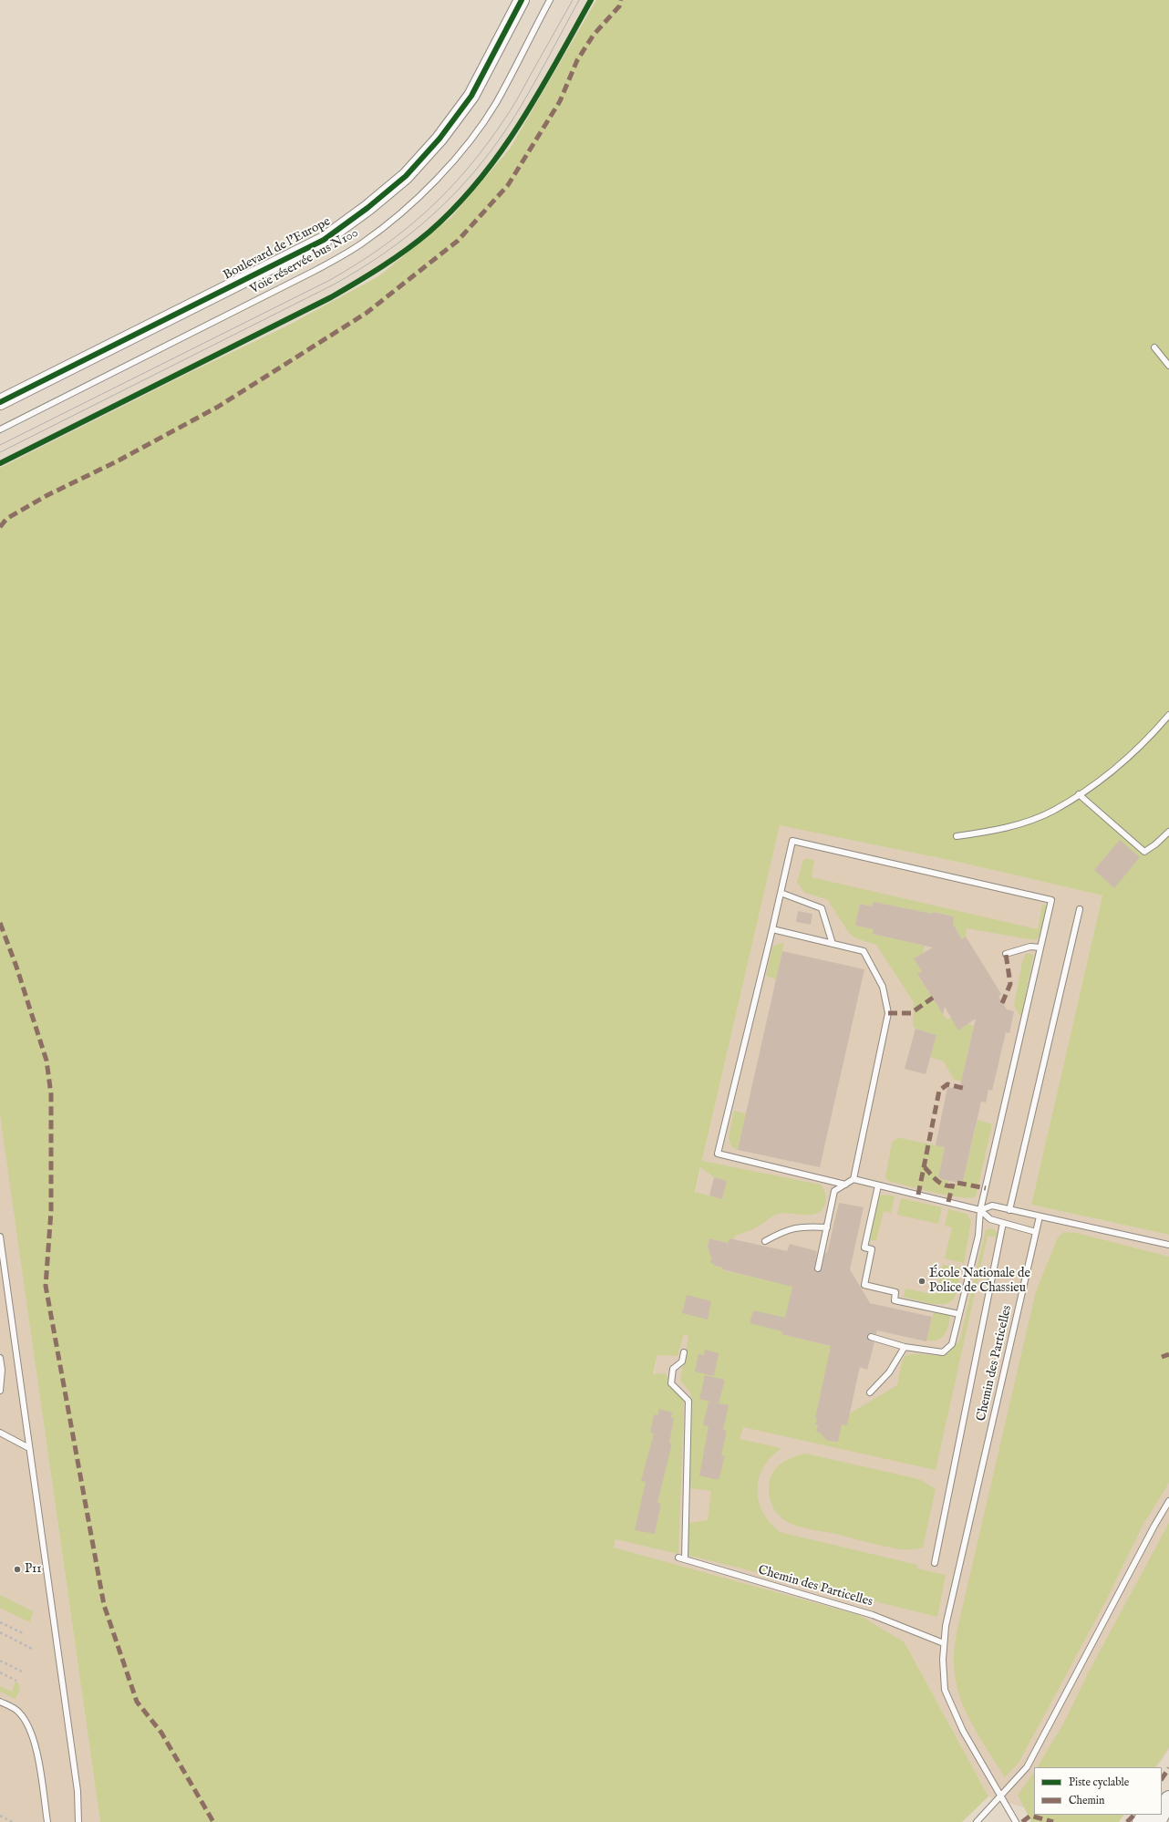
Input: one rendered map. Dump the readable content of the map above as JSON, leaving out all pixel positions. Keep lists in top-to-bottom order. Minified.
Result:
{"streets":{"street":["Boulevard de l'Europe"],"lane":["Voie réservée bus N100","Chemin des Particelles"]},"places":["École Nationale de Police de Chassieu","P11"],"legend":["Piste cyclable","Chemin"]}
